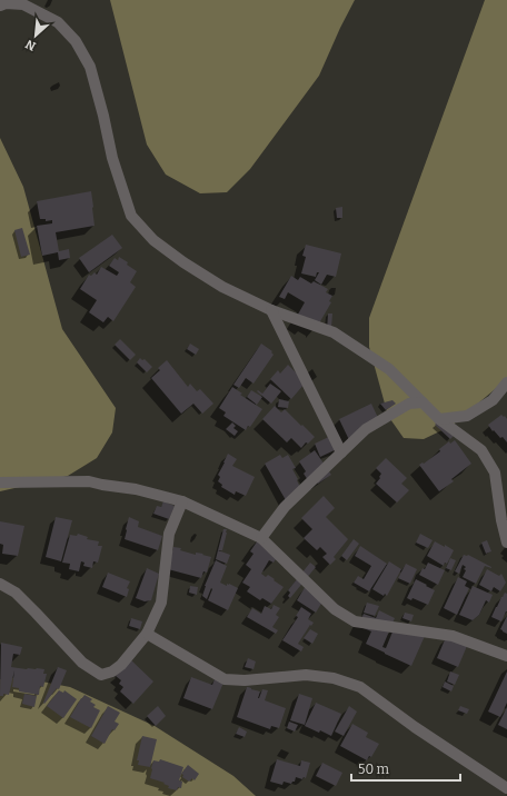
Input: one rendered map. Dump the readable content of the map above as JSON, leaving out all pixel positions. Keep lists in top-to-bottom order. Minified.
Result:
{"scale_bar":"50 m","north":"bottom left"}
